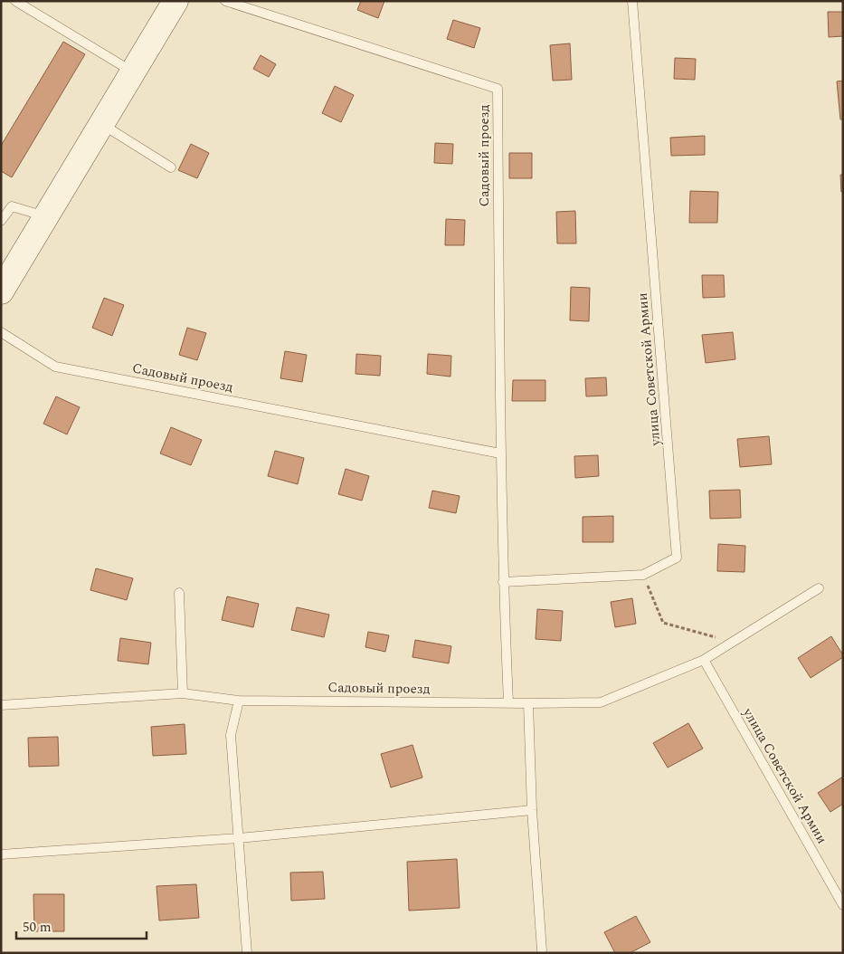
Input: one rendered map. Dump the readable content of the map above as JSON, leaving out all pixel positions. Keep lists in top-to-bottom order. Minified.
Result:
{"streets":{"lane":["Садовый проезд","улица Советской Армии"]},"crossings":[["Садовый проезд","улица Советской Армии"]],"scale_bar":"50 m"}
